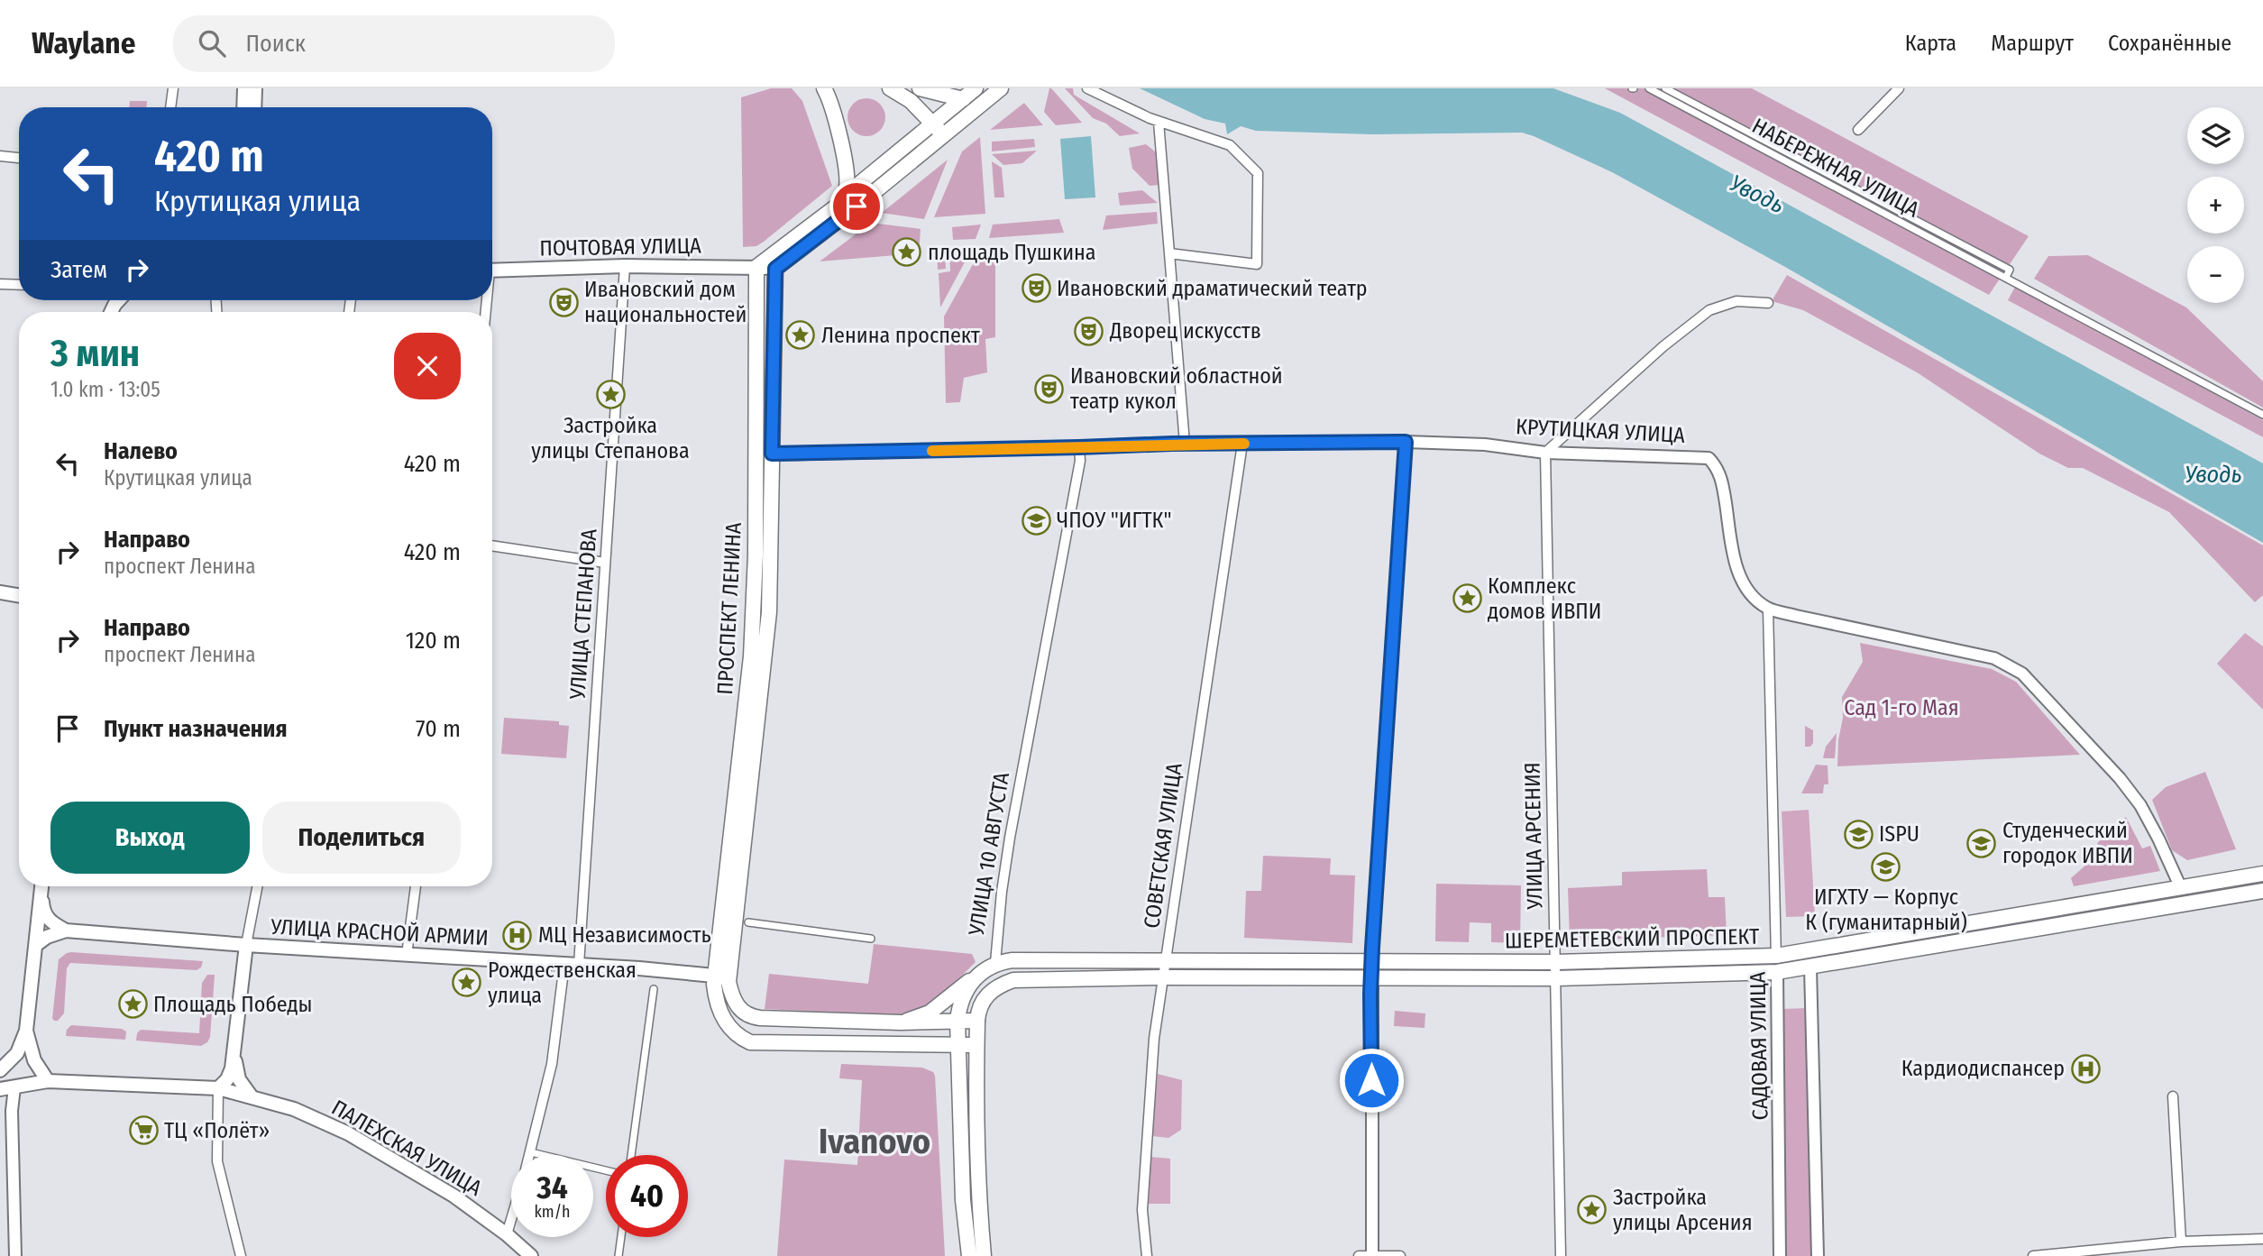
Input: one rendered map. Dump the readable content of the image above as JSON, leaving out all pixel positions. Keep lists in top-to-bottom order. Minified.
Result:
{"streets":{"main road":["ПОЧТОВАЯ УЛИЦА","ПРОСПЕКТ ЛЕНИНА","УЛИЦА 10 АВГУСТА","УЛИЦА КРАСНОЙ АРМИИ","ШЕРЕМЕТЕВСКИЙ ПРОСПЕКТ","ПАЛЕХСКАЯ УЛИЦА"],"street":["НАБЕРЕЖНАЯ УЛИЦА","КРУТИЦКАЯ УЛИЦА","УЛИЦА СТЕПАНОВА","УЛИЦА АРСЕНИЯ","СОВЕТСКАЯ УЛИЦА","САДОВАЯ УЛИЦА"]},"crossings":[["ПОЧТОВАЯ УЛИЦА","ПРОСПЕКТ ЛЕНИНА"],["ПОЧТОВАЯ УЛИЦА","УЛИЦА СТЕПАНОВА"],["КРУТИЦКАЯ УЛИЦА","ПРОСПЕКТ ЛЕНИНА"],["КРУТИЦКАЯ УЛИЦА","УЛИЦА АРСЕНИЯ"],["КРУТИЦКАЯ УЛИЦА","СОВЕТСКАЯ УЛИЦА"],["КРУТИЦКАЯ УЛИЦА","УЛИЦА 10 АВГУСТА"],["КРУТИЦКАЯ УЛИЦА","САДОВАЯ УЛИЦА"],["ПРОСПЕКТ ЛЕНИНА","УЛИЦА 10 АВГУСТА"],["ПРОСПЕКТ ЛЕНИНА","УЛИЦА КРАСНОЙ АРМИИ"],["ПРОСПЕКТ ЛЕНИНА","ШЕРЕМЕТЕВСКИЙ ПРОСПЕКТ"],["УЛИЦА СТЕПАНОВА","УЛИЦА КРАСНОЙ АРМИИ"],["УЛИЦА АРСЕНИЯ","ШЕРЕМЕТЕВСКИЙ ПРОСПЕКТ"],["СОВЕТСКАЯ УЛИЦА","ШЕРЕМЕТЕВСКИЙ ПРОСПЕКТ"],["УЛИЦА 10 АВГУСТА","ШЕРЕМЕТЕВСКИЙ ПРОСПЕКТ"],["ШЕРЕМЕТЕВСКИЙ ПРОСПЕКТ","САДОВАЯ УЛИЦА"]],"districts":["Ivanovo"],"water":["Уводь"],"parks":["Сад 1-го Мая"],"places":{"place":["площадь Пушкина","Ленина проспект","Застройка улицы Степанова","Комплекс домов ИВПИ","Рождественская улица","Площадь Победы","Застройка улицы Арсения"],"theatre":["Ивановский драматический театр","Ивановский дом национальностей","Дворец искусств","Ивановский областной театр кукол"],"school or university":["ЧПОУ \"ИГТК\"","ISPU","Студенческий городок ИВПИ","ИГХТУ — Корпус К (гуманитарный)"],"hospital":["МЦ Независимость","Кардиодиспансер"],"supermarket":["ТЦ «Полёт»"]},"page":{"header":"Waylane","search":"Поиск","nav":["Карта","Маршрут","Сохранённые"],"map_buttons":["+","−"],"turn":["420 m","Крутицкая улица"],"then":"Затем","heading":["3 мин","1.0 km · 13:05"],"list":[{"name":"Налево","note":"Крутицкая улица","value":"420 m"},{"name":"Направо","note":"проспект Ленина","value":"420 m"},{"name":"Направо","note":"проспект Ленина","value":"120 m"},{"name":"Пункт назначения","value":"70 m"}],"buttons":["Выход","Поделиться"],"speed":"34 km/h","limit":"40"}}
